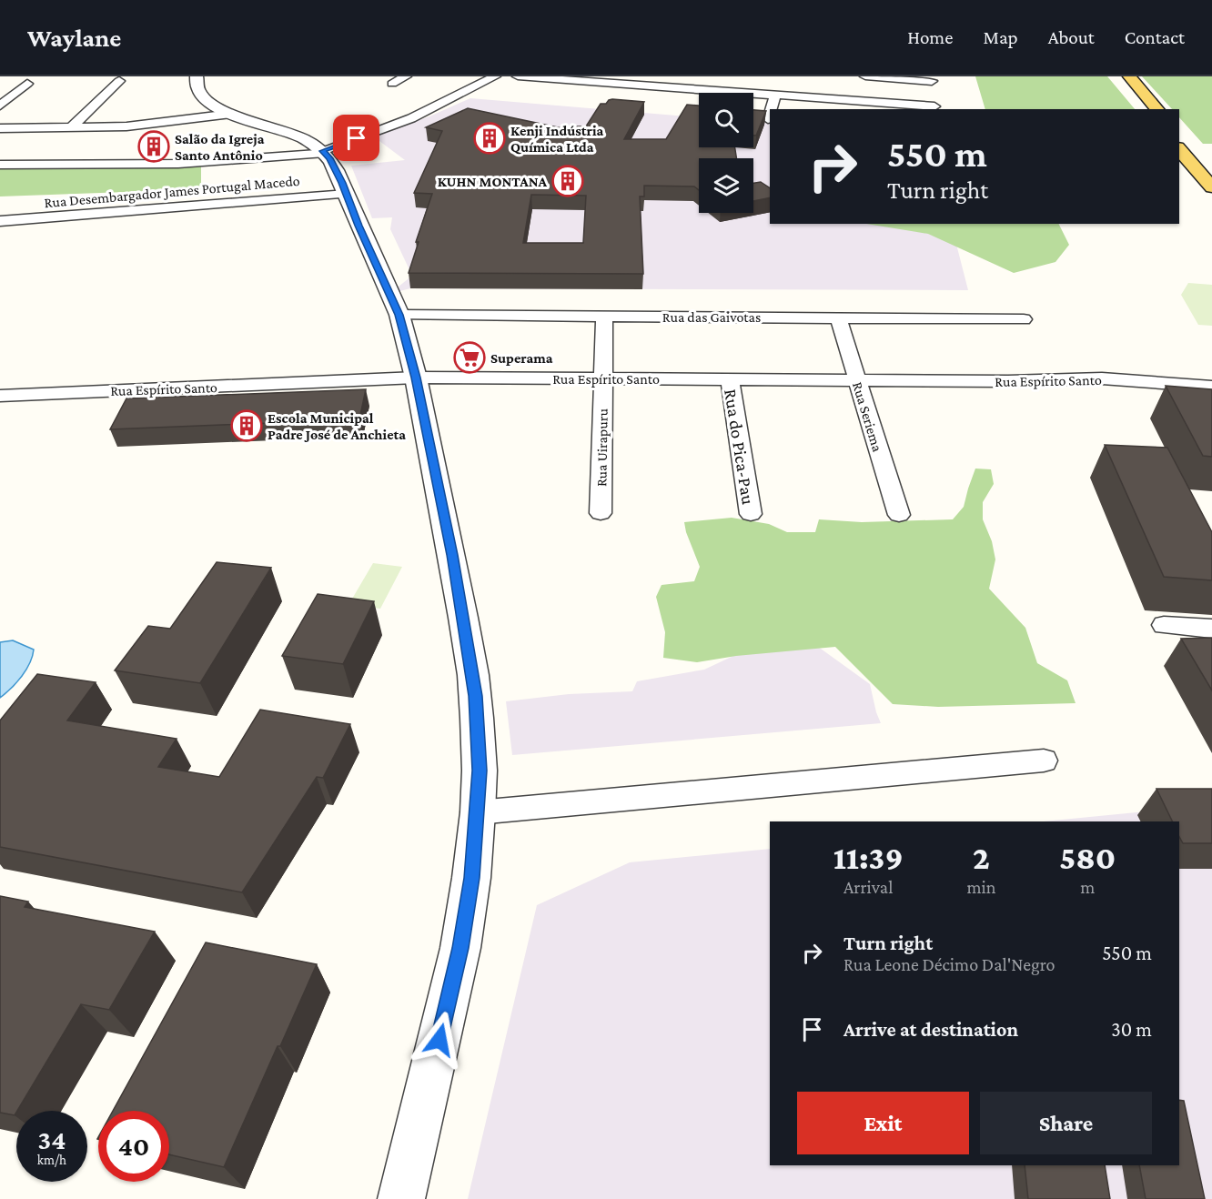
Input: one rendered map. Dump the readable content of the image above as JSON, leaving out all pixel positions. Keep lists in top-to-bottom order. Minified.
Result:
{"streets":{"street":["Rua Desembargador James Portugal Macedo","Rua das Gaivotas","Rua Espírito Santo","Rua Seriema","Rua do Pica-Pau","Rua Uirapuru"]},"crossings":[["Rua das Gaivotas","Rua Seriema"],["Rua das Gaivotas","Rua Uirapuru"],["Rua Espírito Santo","Rua Seriema"],["Rua Espírito Santo","Rua do Pica-Pau"],["Rua Espírito Santo","Rua Uirapuru"]],"places":{"building":["Kenji Indústria Química Ltda","Salão da Igreja Santo Antônio","KUHN MONTANA","Escola Municipal Padre José de Anchieta"],"supermarket":["Superama"]},"page":{"header":"Waylane","nav":["Home","Map","About","Contact"],"turn":["550 m","Turn right"],"eta":["11:39","Arrival","2","min","580","m"],"list":[{"name":"Turn right","note":"Rua Leone Décimo Dal'Negro","value":"550 m"},{"name":"Arrive at destination","value":"30 m"}],"buttons":["Exit","Share"],"speed":"34 km/h","limit":"40"}}
